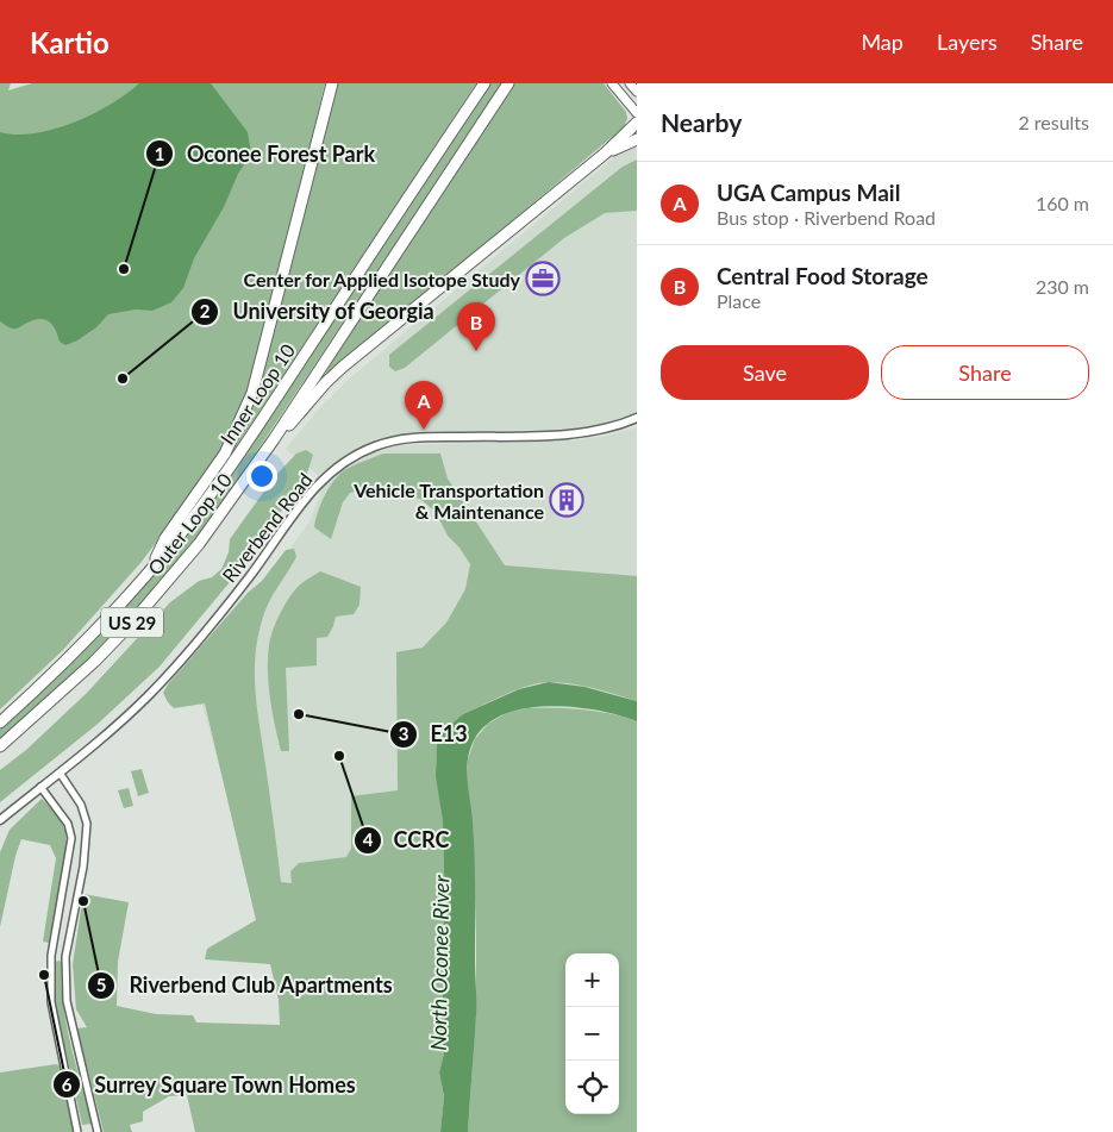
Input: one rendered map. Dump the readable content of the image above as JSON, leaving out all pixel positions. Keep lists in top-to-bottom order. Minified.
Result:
{"streets":{"highway":["Inner Loop 10","Outer Loop 10","US 29"],"street":["Riverbend Road"]},"water":["North Oconee River"],"places":{"other":["Oconee Forest Park","University of Georgia","E13","CCRC","Riverbend Club Apartments","Surrey Square Town Homes"],"office":["Center for Applied Isotope Study"],"building":["Vehicle Transportation & Maintenance"]},"page":{"header":"Kartio","nav":["Map","Layers","Share"],"heading":["Nearby","2 results"],"list":[{"mark":"A","name":"UGA Campus Mail","note":"Bus stop · Riverbend Road","value":"160 m"},{"mark":"B","name":"Central Food Storage","note":"Place","value":"230 m"}],"pins":["B","A"],"buttons":["Save","Share"],"map_buttons":["+","−"]}}
